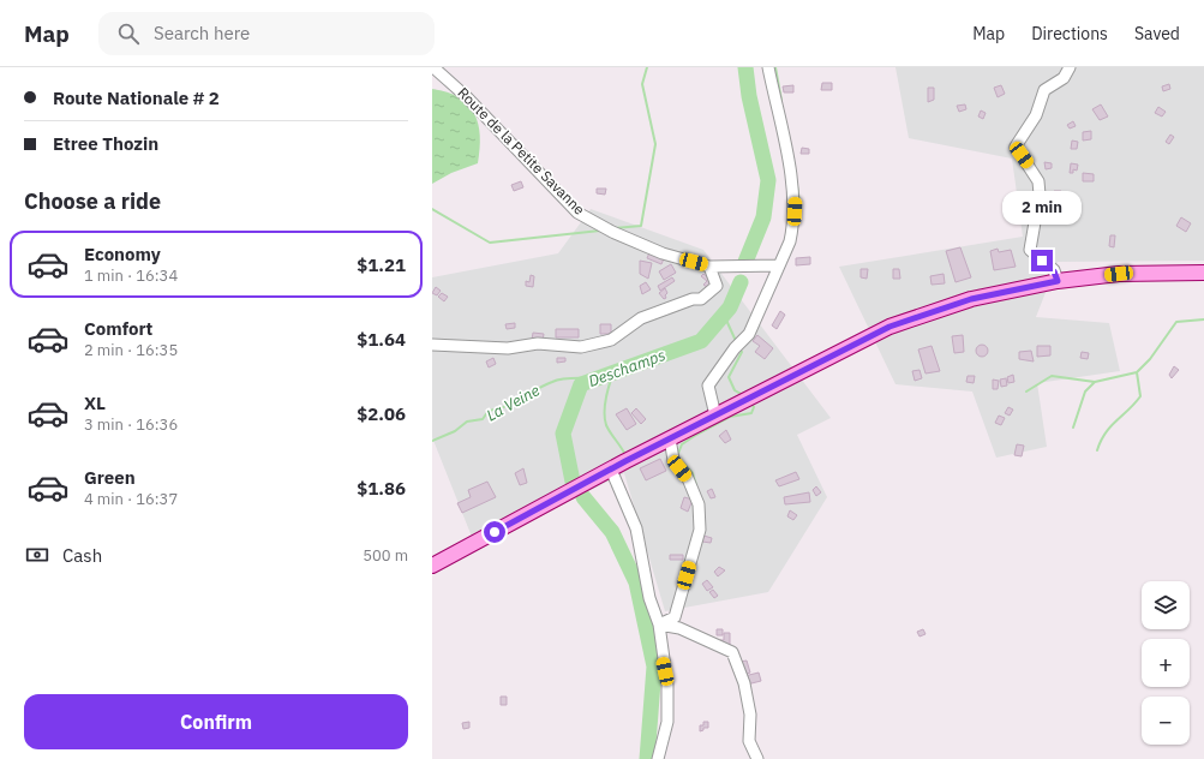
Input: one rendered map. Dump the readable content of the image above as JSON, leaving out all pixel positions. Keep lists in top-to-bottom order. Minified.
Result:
{"streets":{"street":["Route de la Petite Savanne"]},"water":["Deschamps","La Veine"],"page":{"header":"Map","search":"Search here","nav":["Map","Directions","Saved"],"banner":["Route Nationale # 2","Etree Thozin"],"heading":"Choose a ride","bubble":"2 min","list":[{"name":"Economy","note":"1 min · 16:34","value":"$1.21"},{"name":"Comfort","note":"2 min · 16:35","value":"$1.64"},{"name":"XL","note":"3 min · 16:36","value":"$2.06"},{"name":"Green","note":"4 min · 16:37","value":"$1.86"}],"pay":["Cash","500 m"],"map_buttons":["+","−"],"buttons":"Confirm"}}
